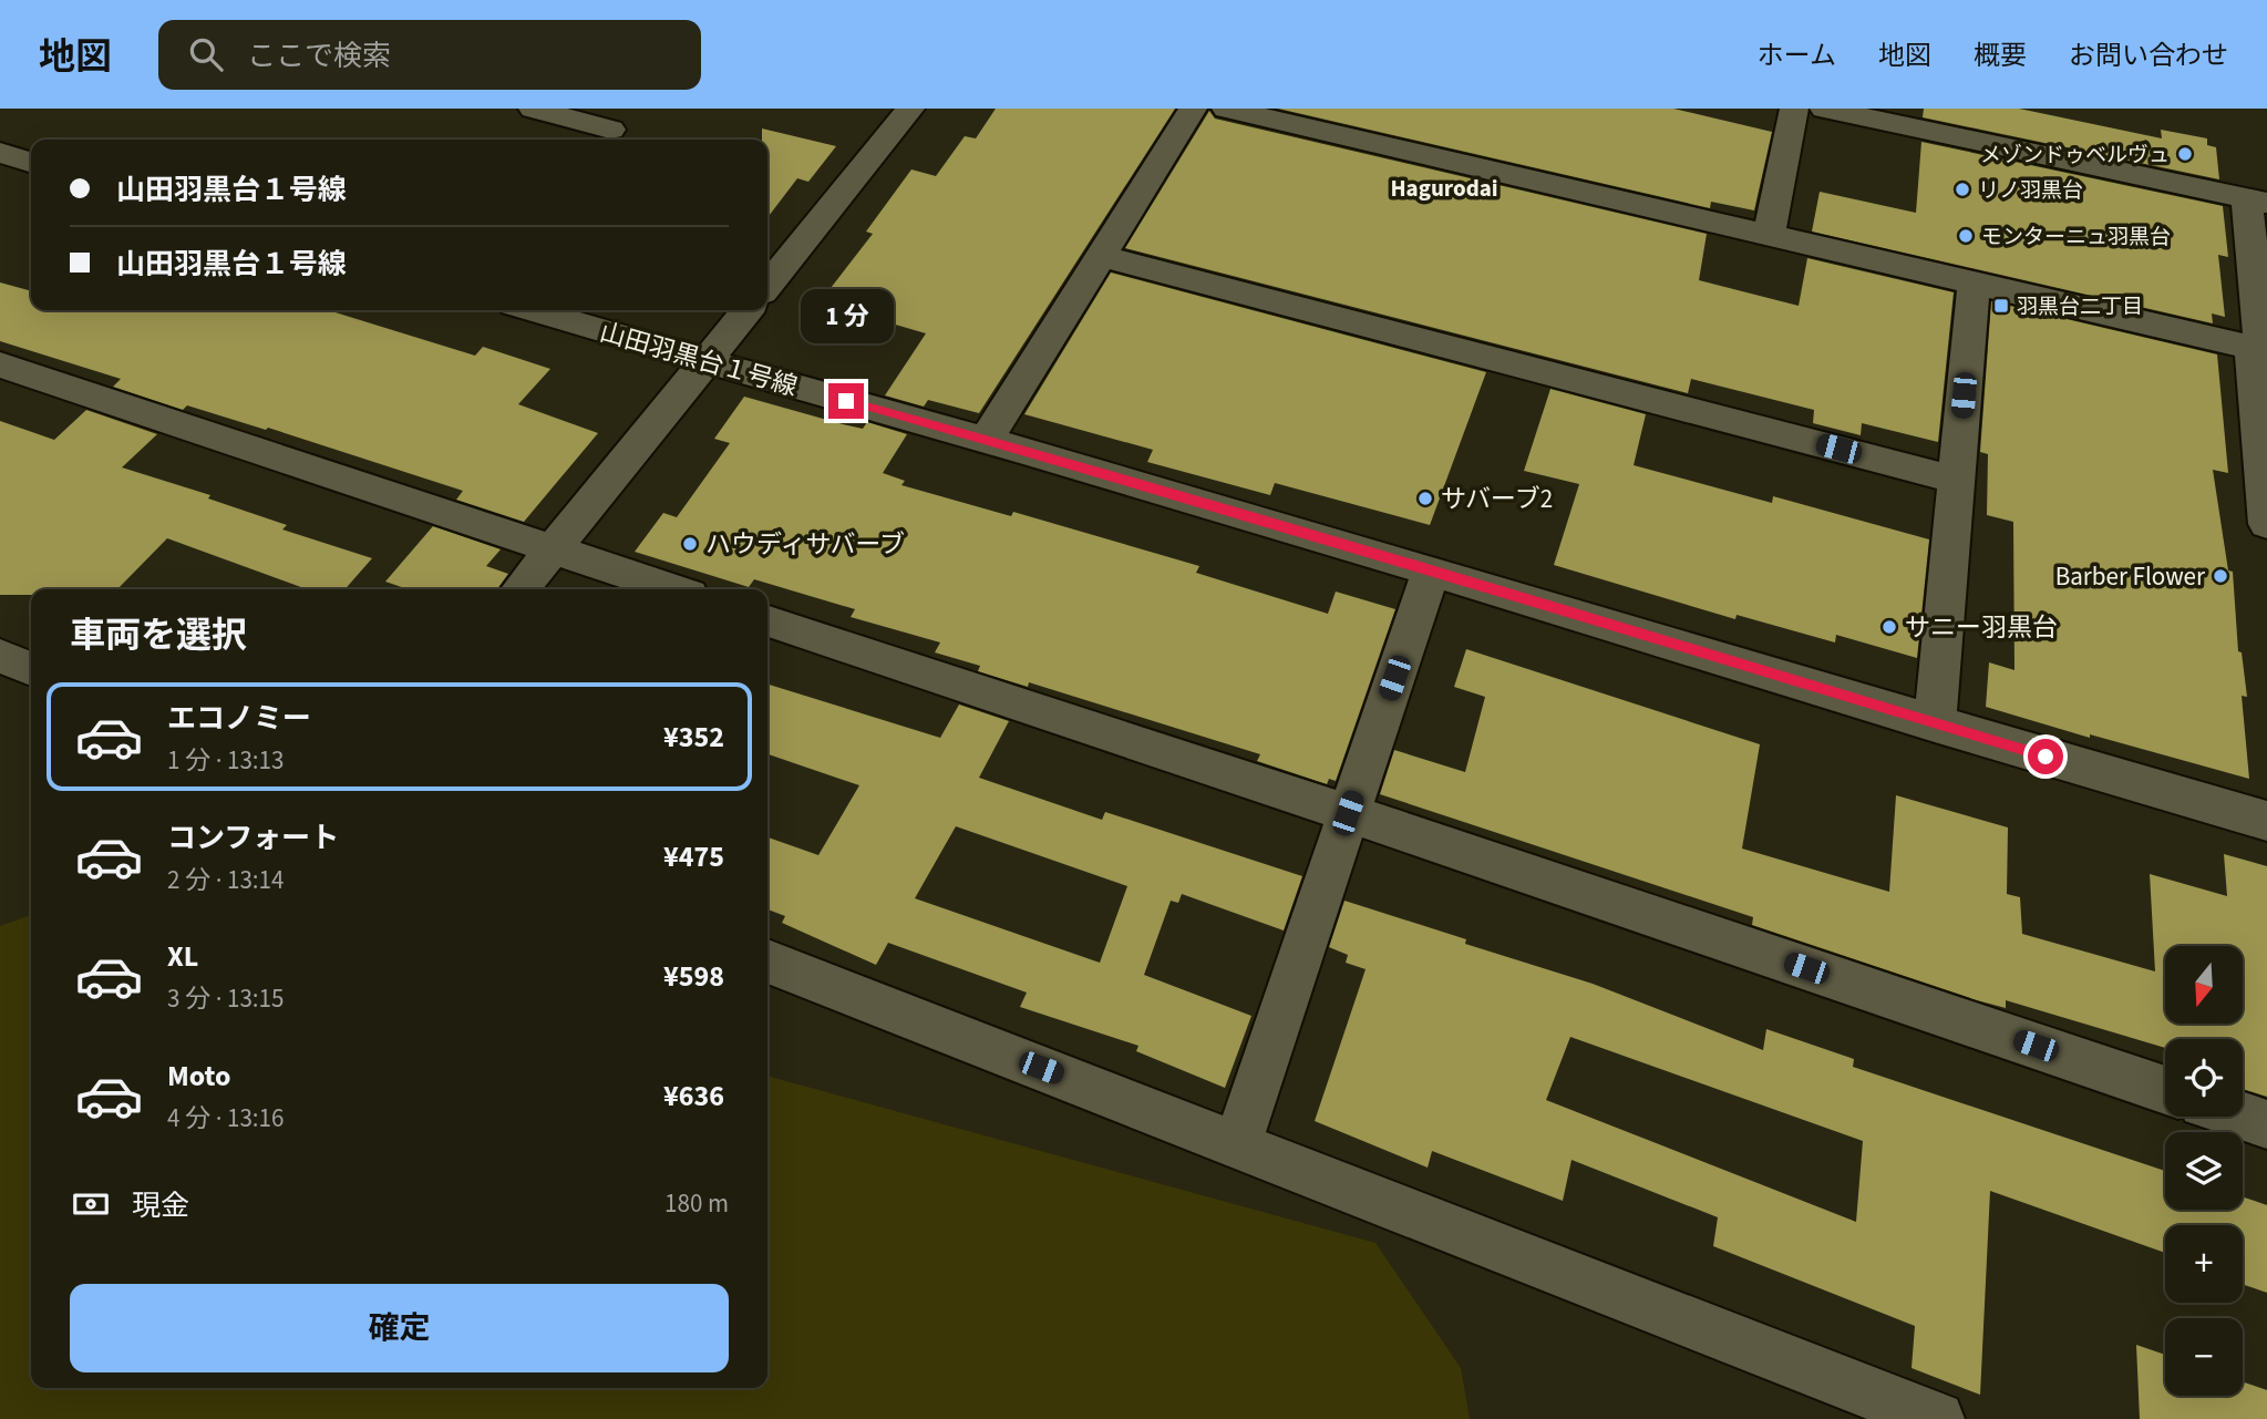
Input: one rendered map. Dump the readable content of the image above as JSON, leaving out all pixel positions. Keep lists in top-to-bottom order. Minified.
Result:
{"streets":{"street":["山田羽黒台１号線"]},"districts":["Hagurodai"],"places":{"other":["メゾンドゥベルヴュ","リノ羽黒台","モンターニュ羽黒台","サバーブ2","ハウディサバーブ","Barber Flower","サニー羽黒台"],"transit":["羽黒台二丁目"]},"north":"bottom","page":{"header":"地図","search":"ここで検索","nav":["ホーム","地図","概要","お問い合わせ"],"banner":["山田羽黒台１号線","山田羽黒台１号線"],"bubble":"1 分","heading":"車両を選択","list":[{"name":"エコノミー","note":"1 分 · 13:13","value":"¥352"},{"name":"コンフォート","note":"2 分 · 13:14","value":"¥475"},{"name":"XL","note":"3 分 · 13:15","value":"¥598"},{"name":"Moto","note":"4 分 · 13:16","value":"¥636"}],"map_buttons":["+","−"],"pay":["現金","180 m"],"buttons":"確定"}}
